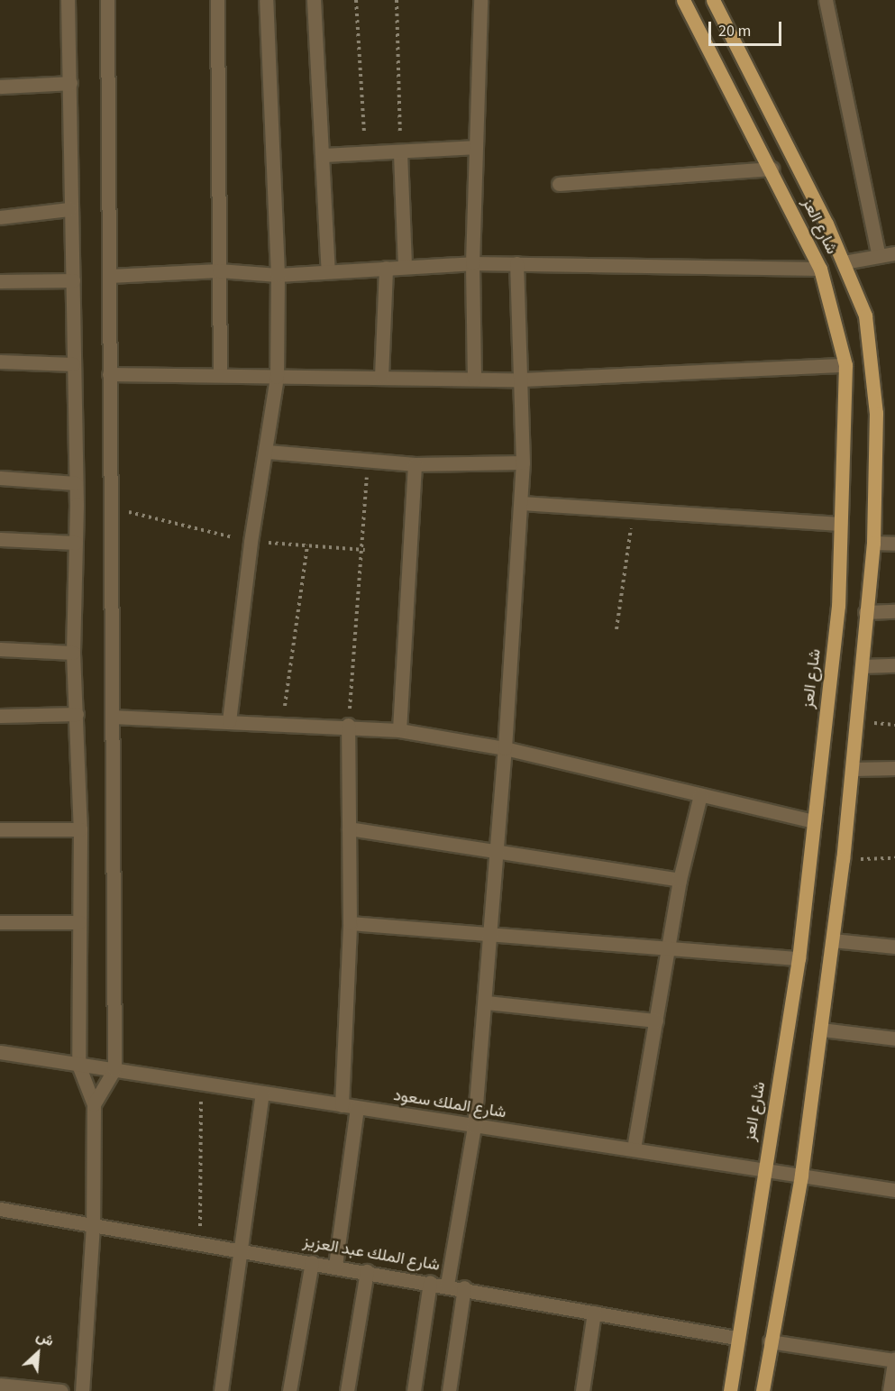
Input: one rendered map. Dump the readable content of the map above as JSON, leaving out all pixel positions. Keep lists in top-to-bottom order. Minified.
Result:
{"streets":{"main road":["شارع العز"],"street":["شارع الملك سعود","شارع الملك عبد العزيز"]},"crossings":[["شارع العز","شارع الملك سعود"],["شارع العز","شارع الملك عبد العزيز"]],"scale_bar":"20 m","north":"top right"}
